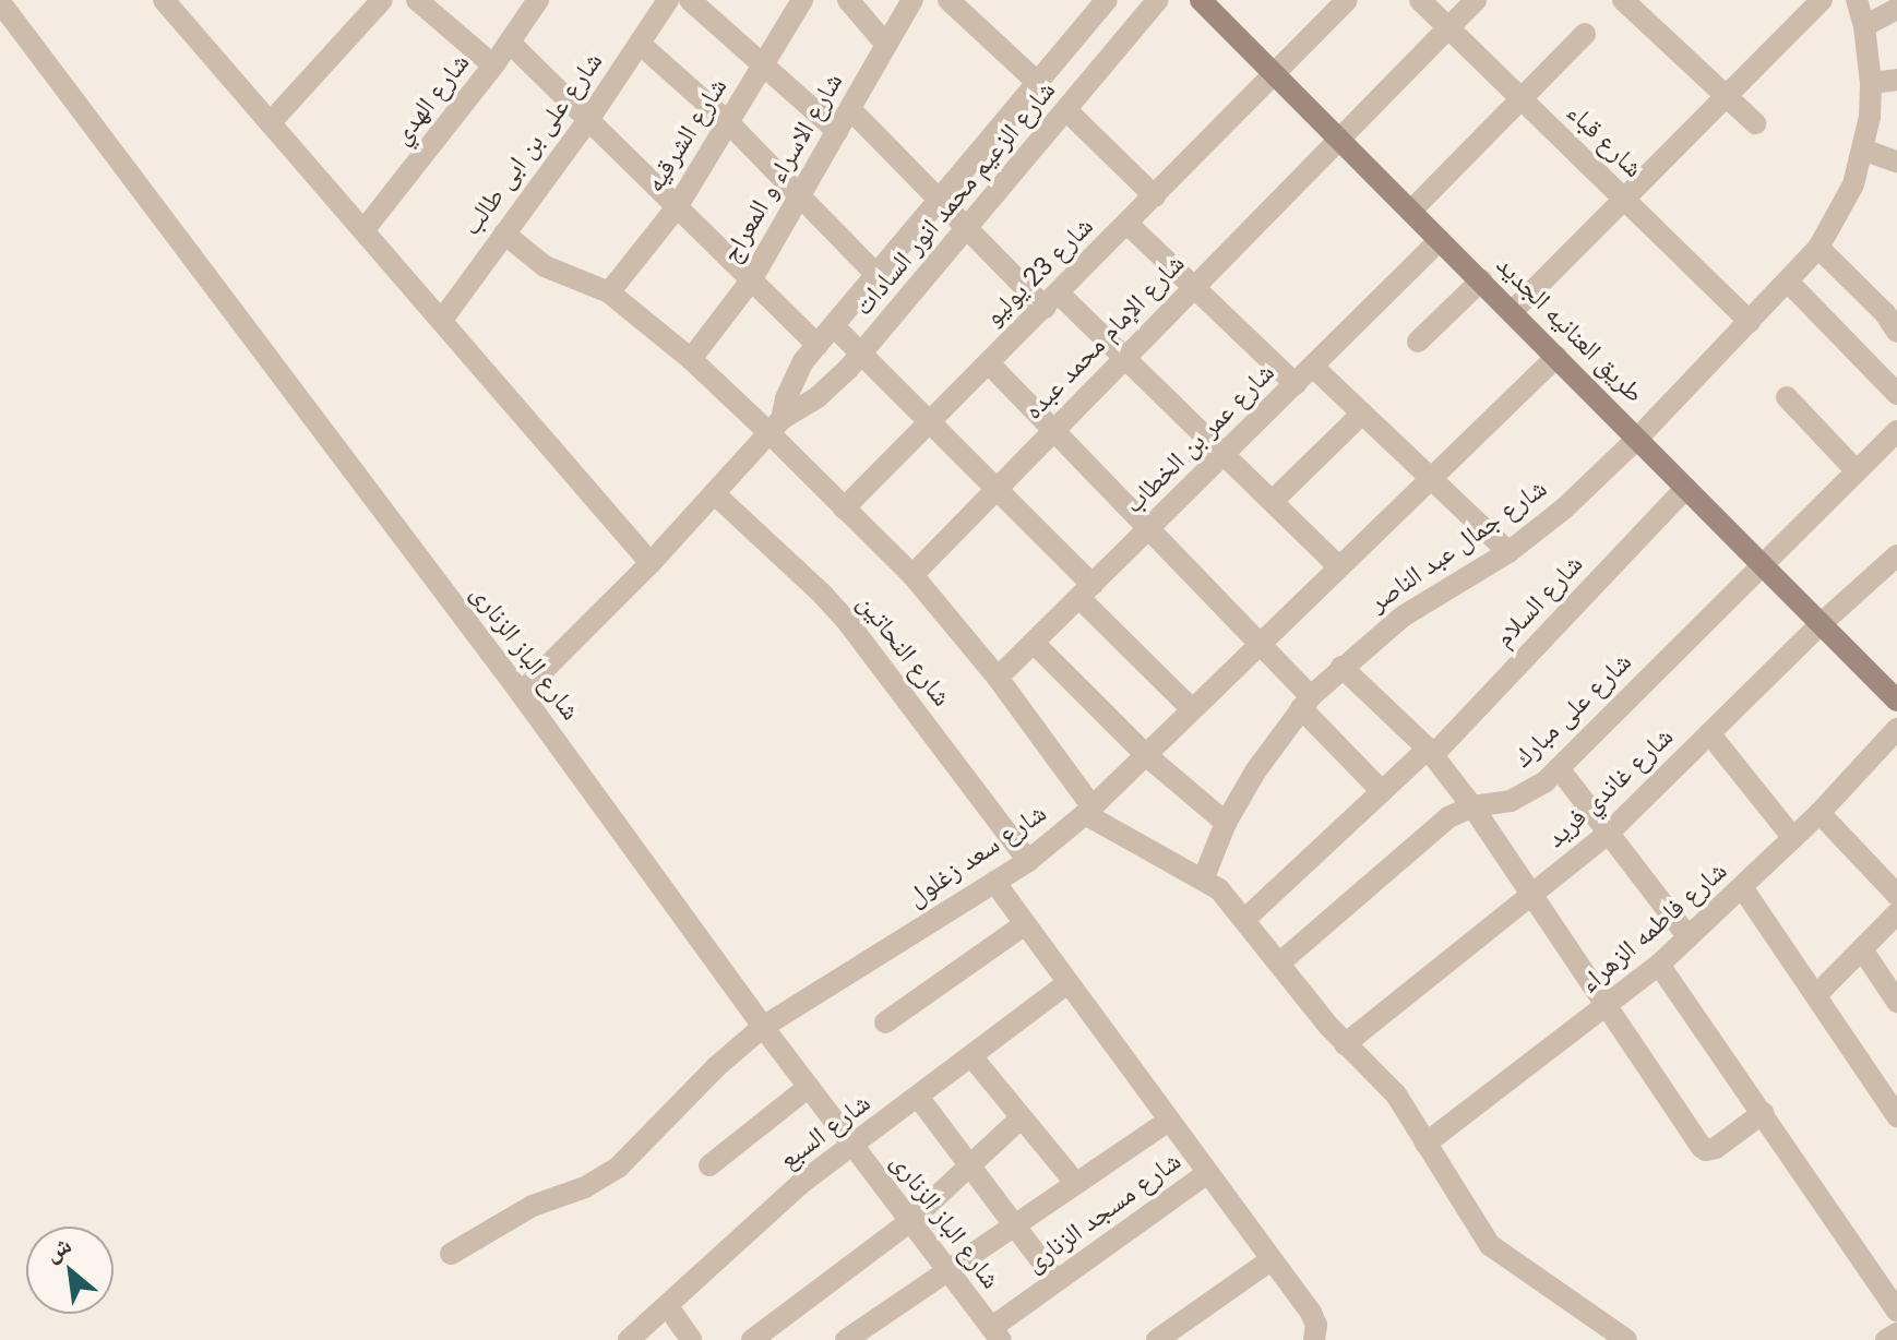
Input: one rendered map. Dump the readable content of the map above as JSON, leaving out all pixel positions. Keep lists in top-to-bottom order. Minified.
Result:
{"streets":{"street":["شارع الهدي","شارع الشرقيه","شارع قباء","شارع على بن ابى طالب","شارع الاسراء و المعراج","شارع الزعيم محمد انور السادات","شارع 23 يوليو","طريق العنانيه الجديد","شارع الإمام محمد عبده","شارع عمر بن الخطاب","شارع جمال عبد الناصر","شارع السلام","شارع النحاتين","شارع الباز الزنارى","شارع على مبارك","شارع غاندي فريد","شارع سعد زغلول","شارع فاطمه الزهراء","شارع السبع","شارع مسجد الزنارى"]},"crossings":[["شارع قباء","شارع الإمام محمد عبده"],["شارع قباء","شارع جمال عبد الناصر"],["شارع الزعيم محمد انور السادات","شارع النحاتين"],["شارع الزعيم محمد انور السادات","شارع الباز الزنارى"],["شارع 23 يوليو","طريق العنانيه الجديد"],["طريق العنانيه الجديد","شارع الإمام محمد عبده"],["طريق العنانيه الجديد","شارع عمر بن الخطاب"],["طريق العنانيه الجديد","شارع جمال عبد الناصر"],["طريق العنانيه الجديد","شارع السلام"],["طريق العنانيه الجديد","شارع على مبارك"],["طريق العنانيه الجديد","شارع غاندي فريد"],["طريق العنانيه الجديد","شارع سعد زغلول"],["شارع النحاتين","شارع سعد زغلول"],["شارع الباز الزنارى","شارع سعد زغلول"],["شارع الباز الزنارى","شارع السبع"],["شارع الباز الزنارى","شارع مسجد الزنارى"]],"north":"top left"}
